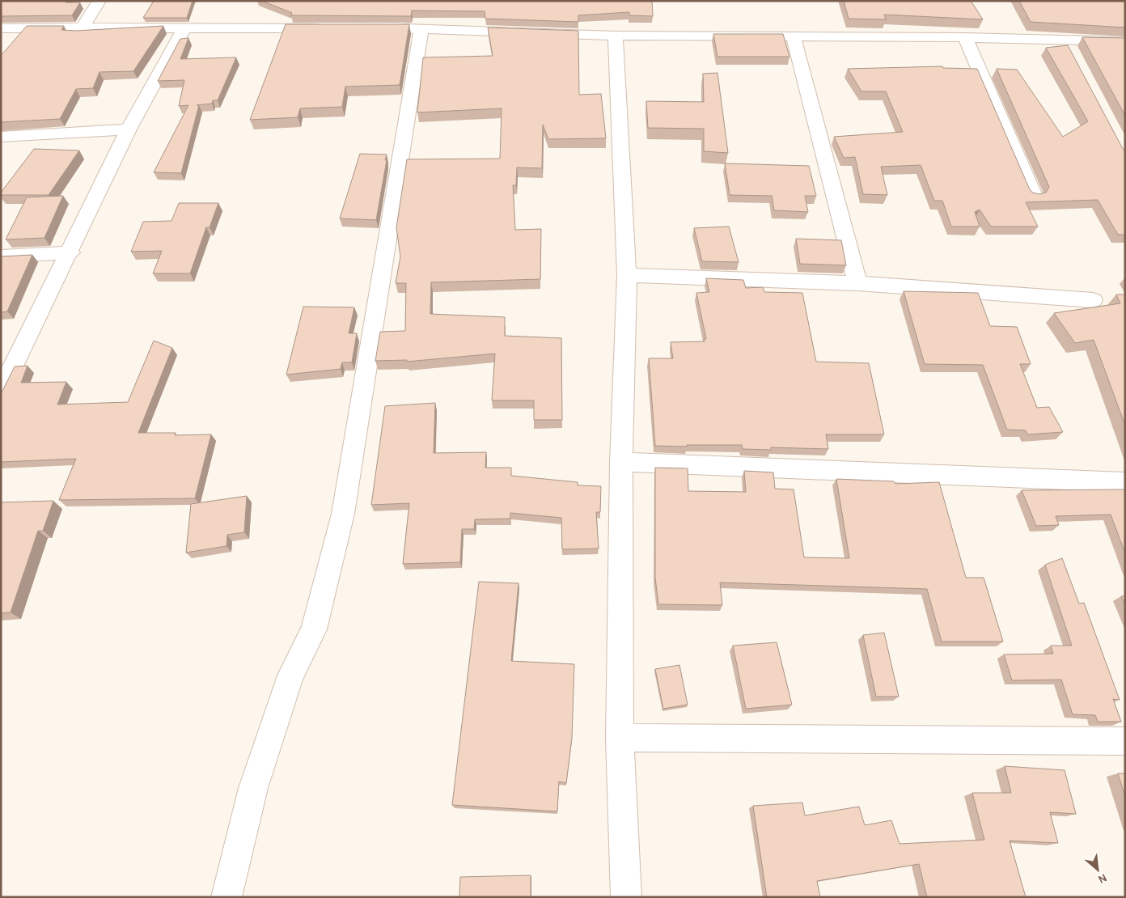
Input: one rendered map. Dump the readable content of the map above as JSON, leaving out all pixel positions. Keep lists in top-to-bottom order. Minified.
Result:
{"north":"bottom right"}
